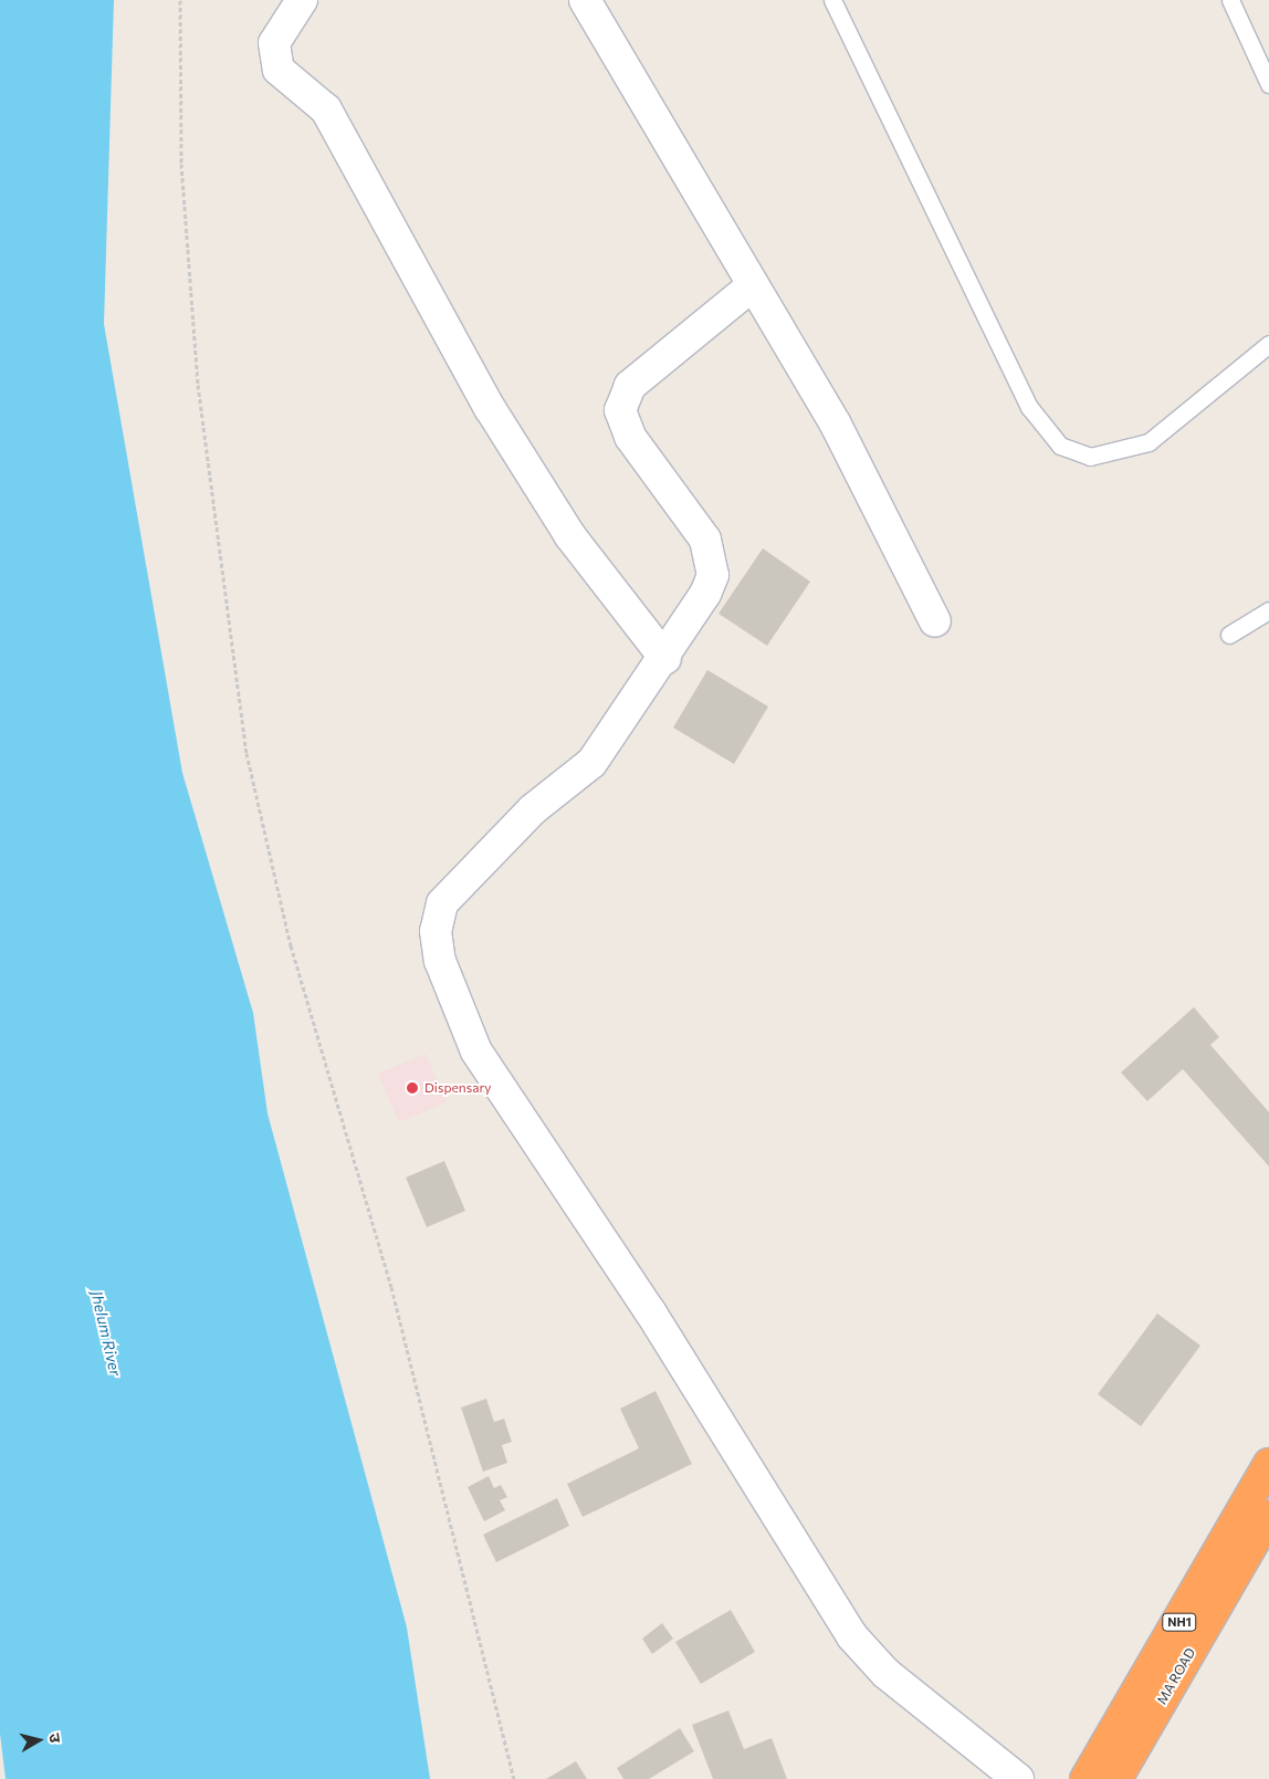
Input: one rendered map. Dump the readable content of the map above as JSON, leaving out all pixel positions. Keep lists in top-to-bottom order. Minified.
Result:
{"streets":{"highway":["NH1","MA ROAD"]},"water":["Jhelum River"],"places":["Dispensary"],"north":"right"}
